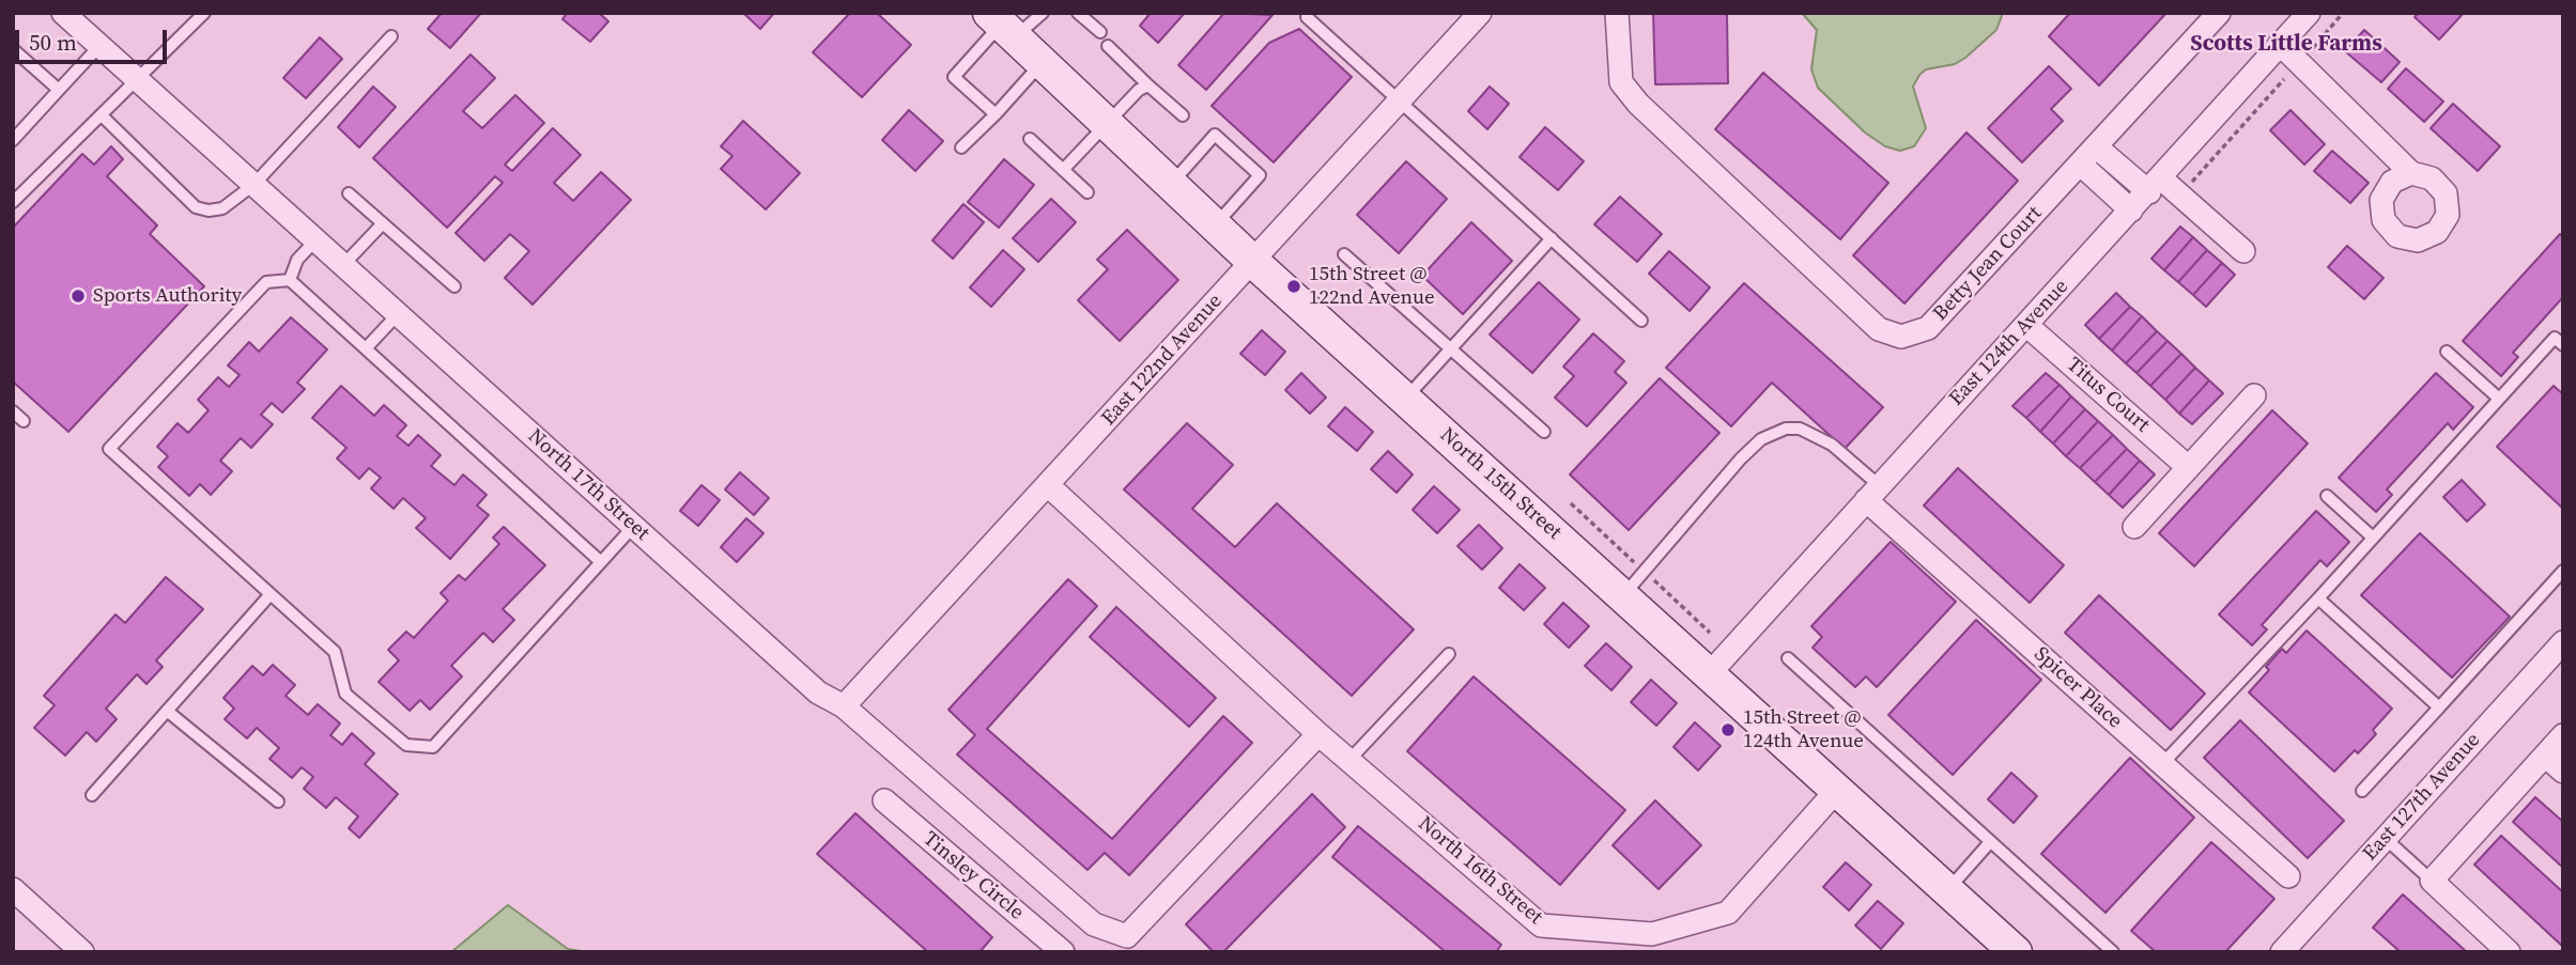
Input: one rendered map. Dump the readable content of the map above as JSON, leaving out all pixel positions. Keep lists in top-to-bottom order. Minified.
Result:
{"streets":{"street":["Betty Jean Court","East 124th Avenue","East 122nd Avenue","Titus Court","North 15th Street","North 17th Street","Spicer Place","East 127th Avenue","North 16th Street","Tinsley Circle"]},"crossings":[["East 124th Avenue","Titus Court"],["East 124th Avenue","North 15th Street"],["East 124th Avenue","Spicer Place"],["East 122nd Avenue","North 15th Street"],["East 122nd Avenue","North 17th Street"],["East 122nd Avenue","North 16th Street"],["North 15th Street","North 16th Street"],["North 17th Street","North 16th Street"]],"districts":["Scotts Little Farms"],"places":["15th Street @ 122nd Avenue","Sports Authority","15th Street @ 124th Avenue"],"scale_bar":"50 m"}
